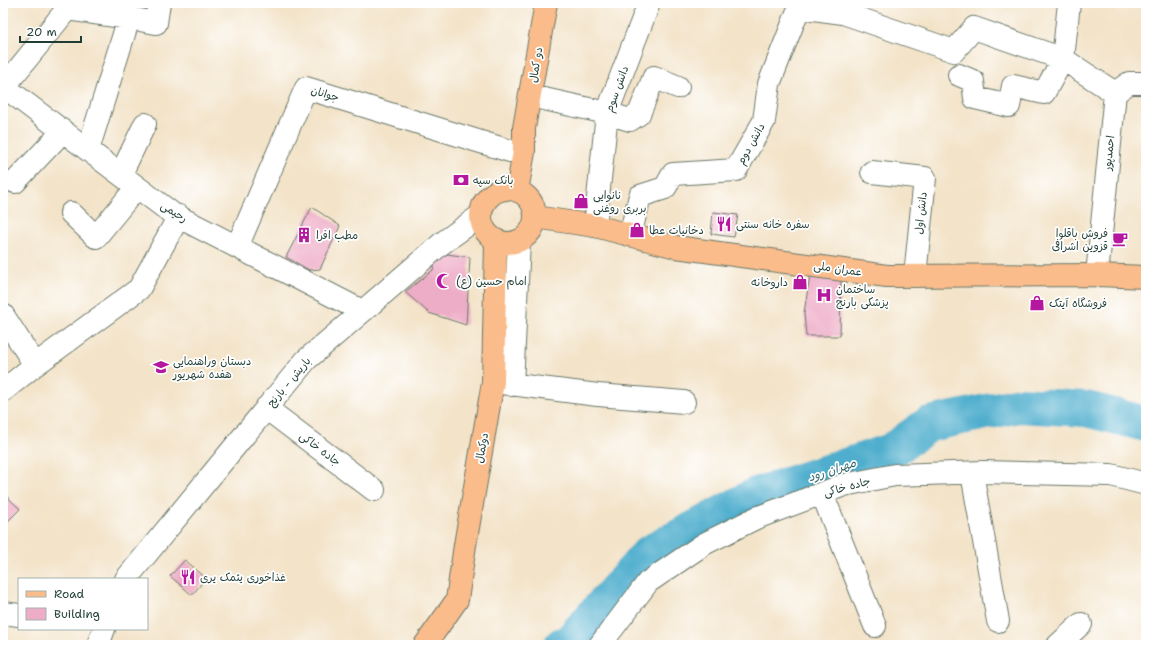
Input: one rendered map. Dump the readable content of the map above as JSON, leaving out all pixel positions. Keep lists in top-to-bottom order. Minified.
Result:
{"streets":{"main road":["دو کمال","عمران ملی","دوکمال"],"street":["دانش سوم","جوانان","دانش دوم","احمدپور","رحیمی","دانش اول","باریش - بارنج","جاده خاکی"]},"crossings":[["دو کمال","جوانان"],["دو کمال","عمران ملی"],["دو کمال","باریش - بارنج"],["دو کمال","دوکمال"],["دانش سوم","عمران ملی"],["جوانان","رحیمی"],["دانش دوم","عمران ملی"],["احمدپور","عمران ملی"],["رحیمی","باریش - بارنج"],["دانش اول","عمران ملی"],["عمران ملی","باریش - بارنج"],["عمران ملی","دوکمال"],["باریش - بارنج","دوکمال"],["باریش - بارنج","جاده خاکی"]],"water":["مهران رود"],"places":{"bank":["بانک سپه"],"shop":["نانوایی بربری روغنی","دخانیات عطا","داروخانه","فروشگاه آیتک"],"restaurant":["سفره خانه سنتی","غذاخوری یئمک یری"],"building":["مطب افرا"],"cafe":["فروش باقلوا قزوین اشرافی"],"mosque":["امام حسین (ع)"],"hospital":["ساختمان پزشکی بارنج"],"school or university":["دبستان وراهنمایی هفده شهریور"]},"legend":["Road","Building"],"scale_bar":"20 m"}
